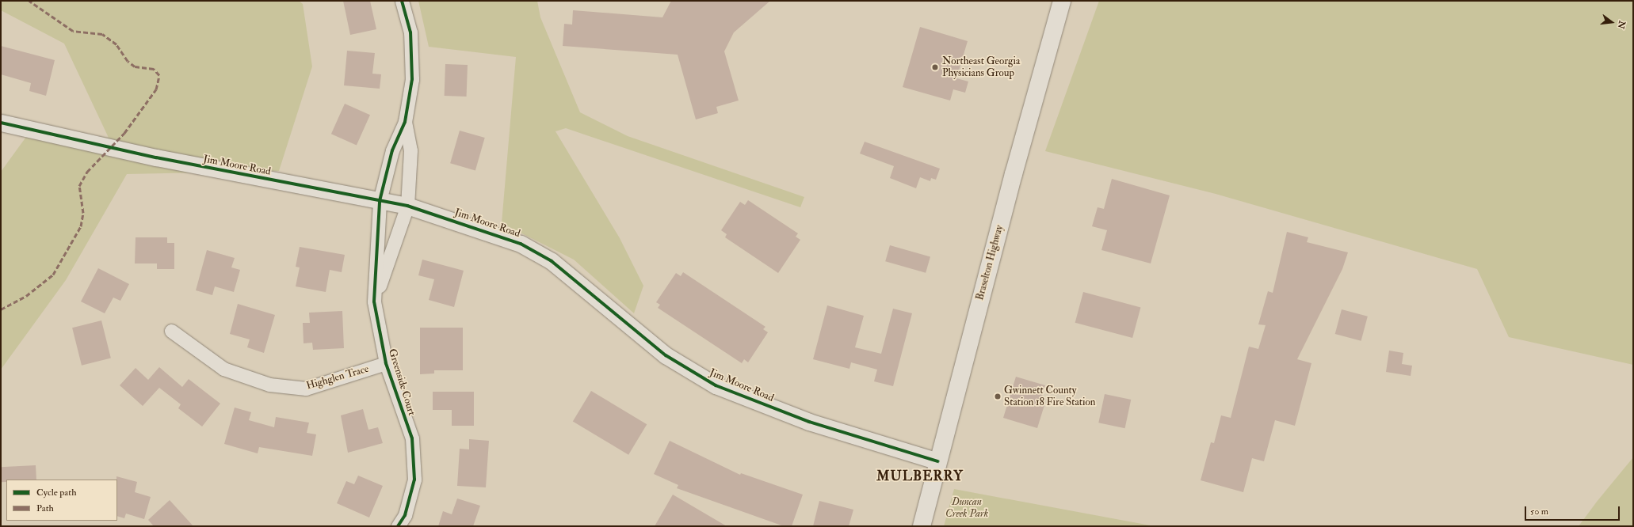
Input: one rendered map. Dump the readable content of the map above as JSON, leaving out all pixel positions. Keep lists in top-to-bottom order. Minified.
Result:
{"streets":{"main road":["Braselton Highway"],"street":["Jim Moore Road","Highglen Trace","Greenside Court"]},"crossings":[["Jim Moore Road","Braselton Highway"],["Jim Moore Road","Greenside Court"],["Highglen Trace","Greenside Court"]],"districts":["MULBERRY"],"parks":["Duncan Creek Park"],"places":["Northeast Georgia Physicians Group","Gwinnett County Station 18 Fire Station"],"legend":["Cycle path","Path"],"scale_bar":"50 m","north":"right"}
